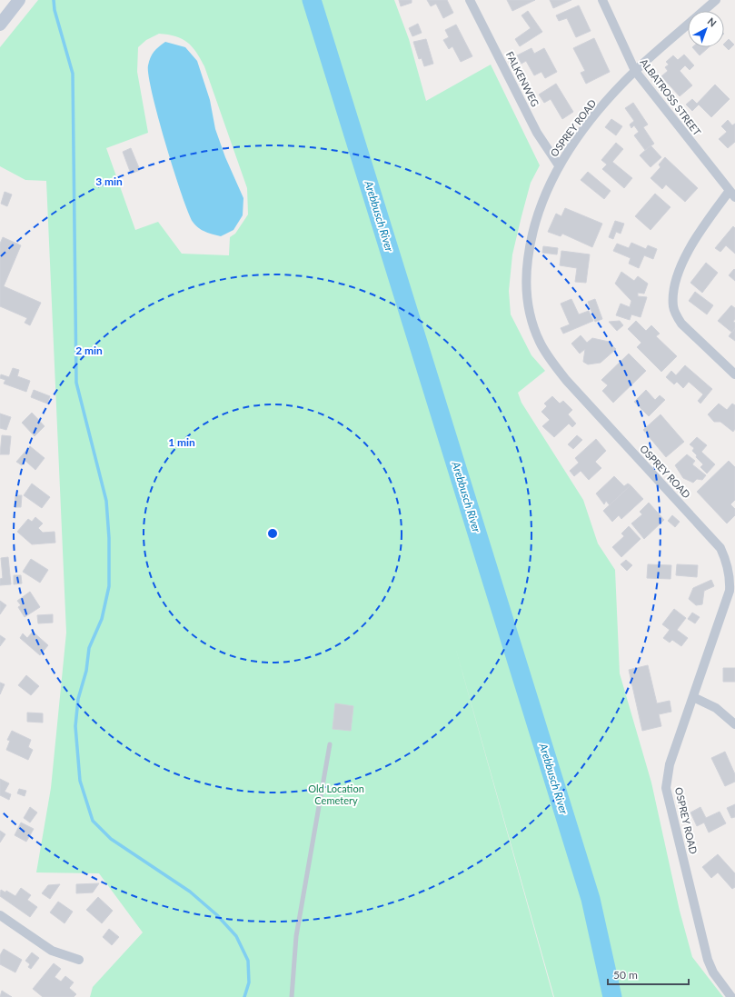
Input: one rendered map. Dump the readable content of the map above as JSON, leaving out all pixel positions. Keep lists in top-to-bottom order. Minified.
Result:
{"streets":{"street":["FALKENWEG","ALBATROSS STREET","OSPREY ROAD"]},"crossings":[["FALKENWEG","OSPREY ROAD"],["ALBATROSS STREET","OSPREY ROAD"]],"water":["Arebbusch River"],"parks":["Old Location Cemetery"],"scale_bar":"50 m","north":"top right","rings":["3 min","2 min","1 min"]}
